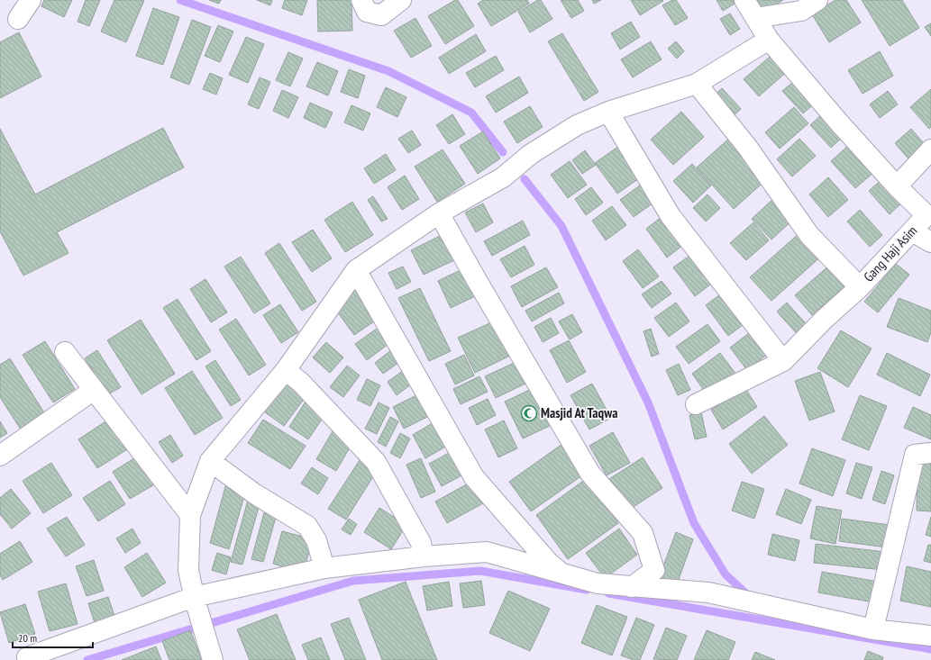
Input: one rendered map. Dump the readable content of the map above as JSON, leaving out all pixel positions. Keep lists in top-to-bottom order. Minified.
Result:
{"streets":{"street":["Gang Haji Asim"]},"places":{"mosque":["Masjid At Taqwa"]},"scale_bar":"20 m"}
